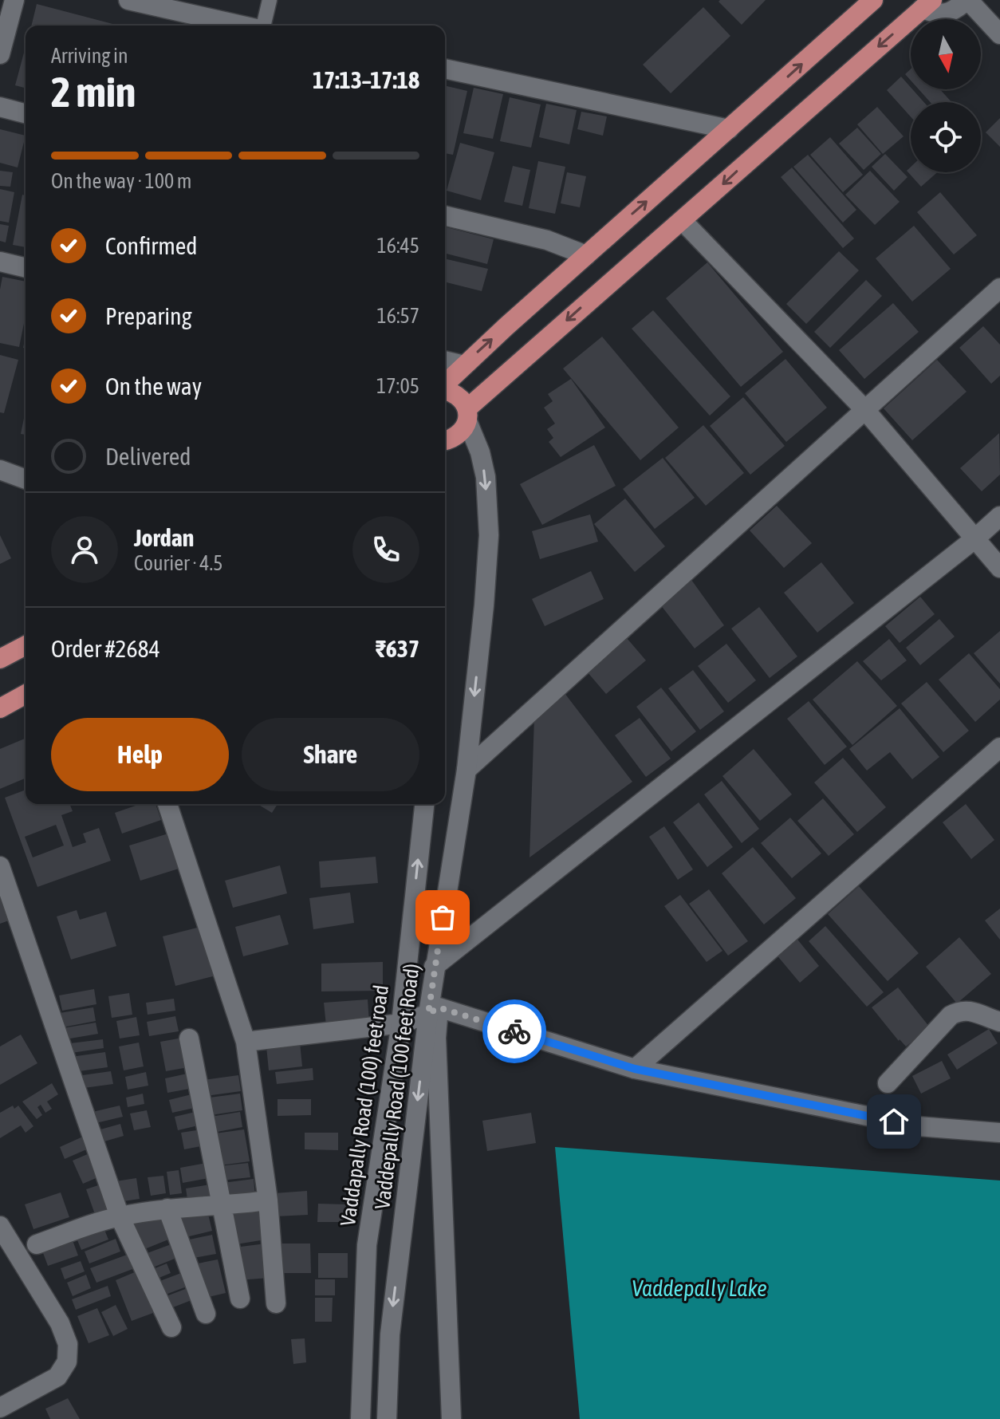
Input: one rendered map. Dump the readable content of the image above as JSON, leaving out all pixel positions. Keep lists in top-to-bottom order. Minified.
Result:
{"streets":{"street":["Vaddepally Road (100 feet Road)","Vaddapally Road (100) feet road"]},"one_way":["Vaddapally Road (100) feet road"],"water":["Vaddepally Lake"],"north":"bottom","page":{"heading":["2 min","Arriving in","17:13–17:18"],"panel":["Jordan","Courier · 4.5","Order #2684","₹637"],"bar":"On the way · 100 m","list":[["Confirmed","16:45"],["Preparing","16:57"],["On the way","17:05"],"Delivered"],"buttons":["Help","Share"]}}
